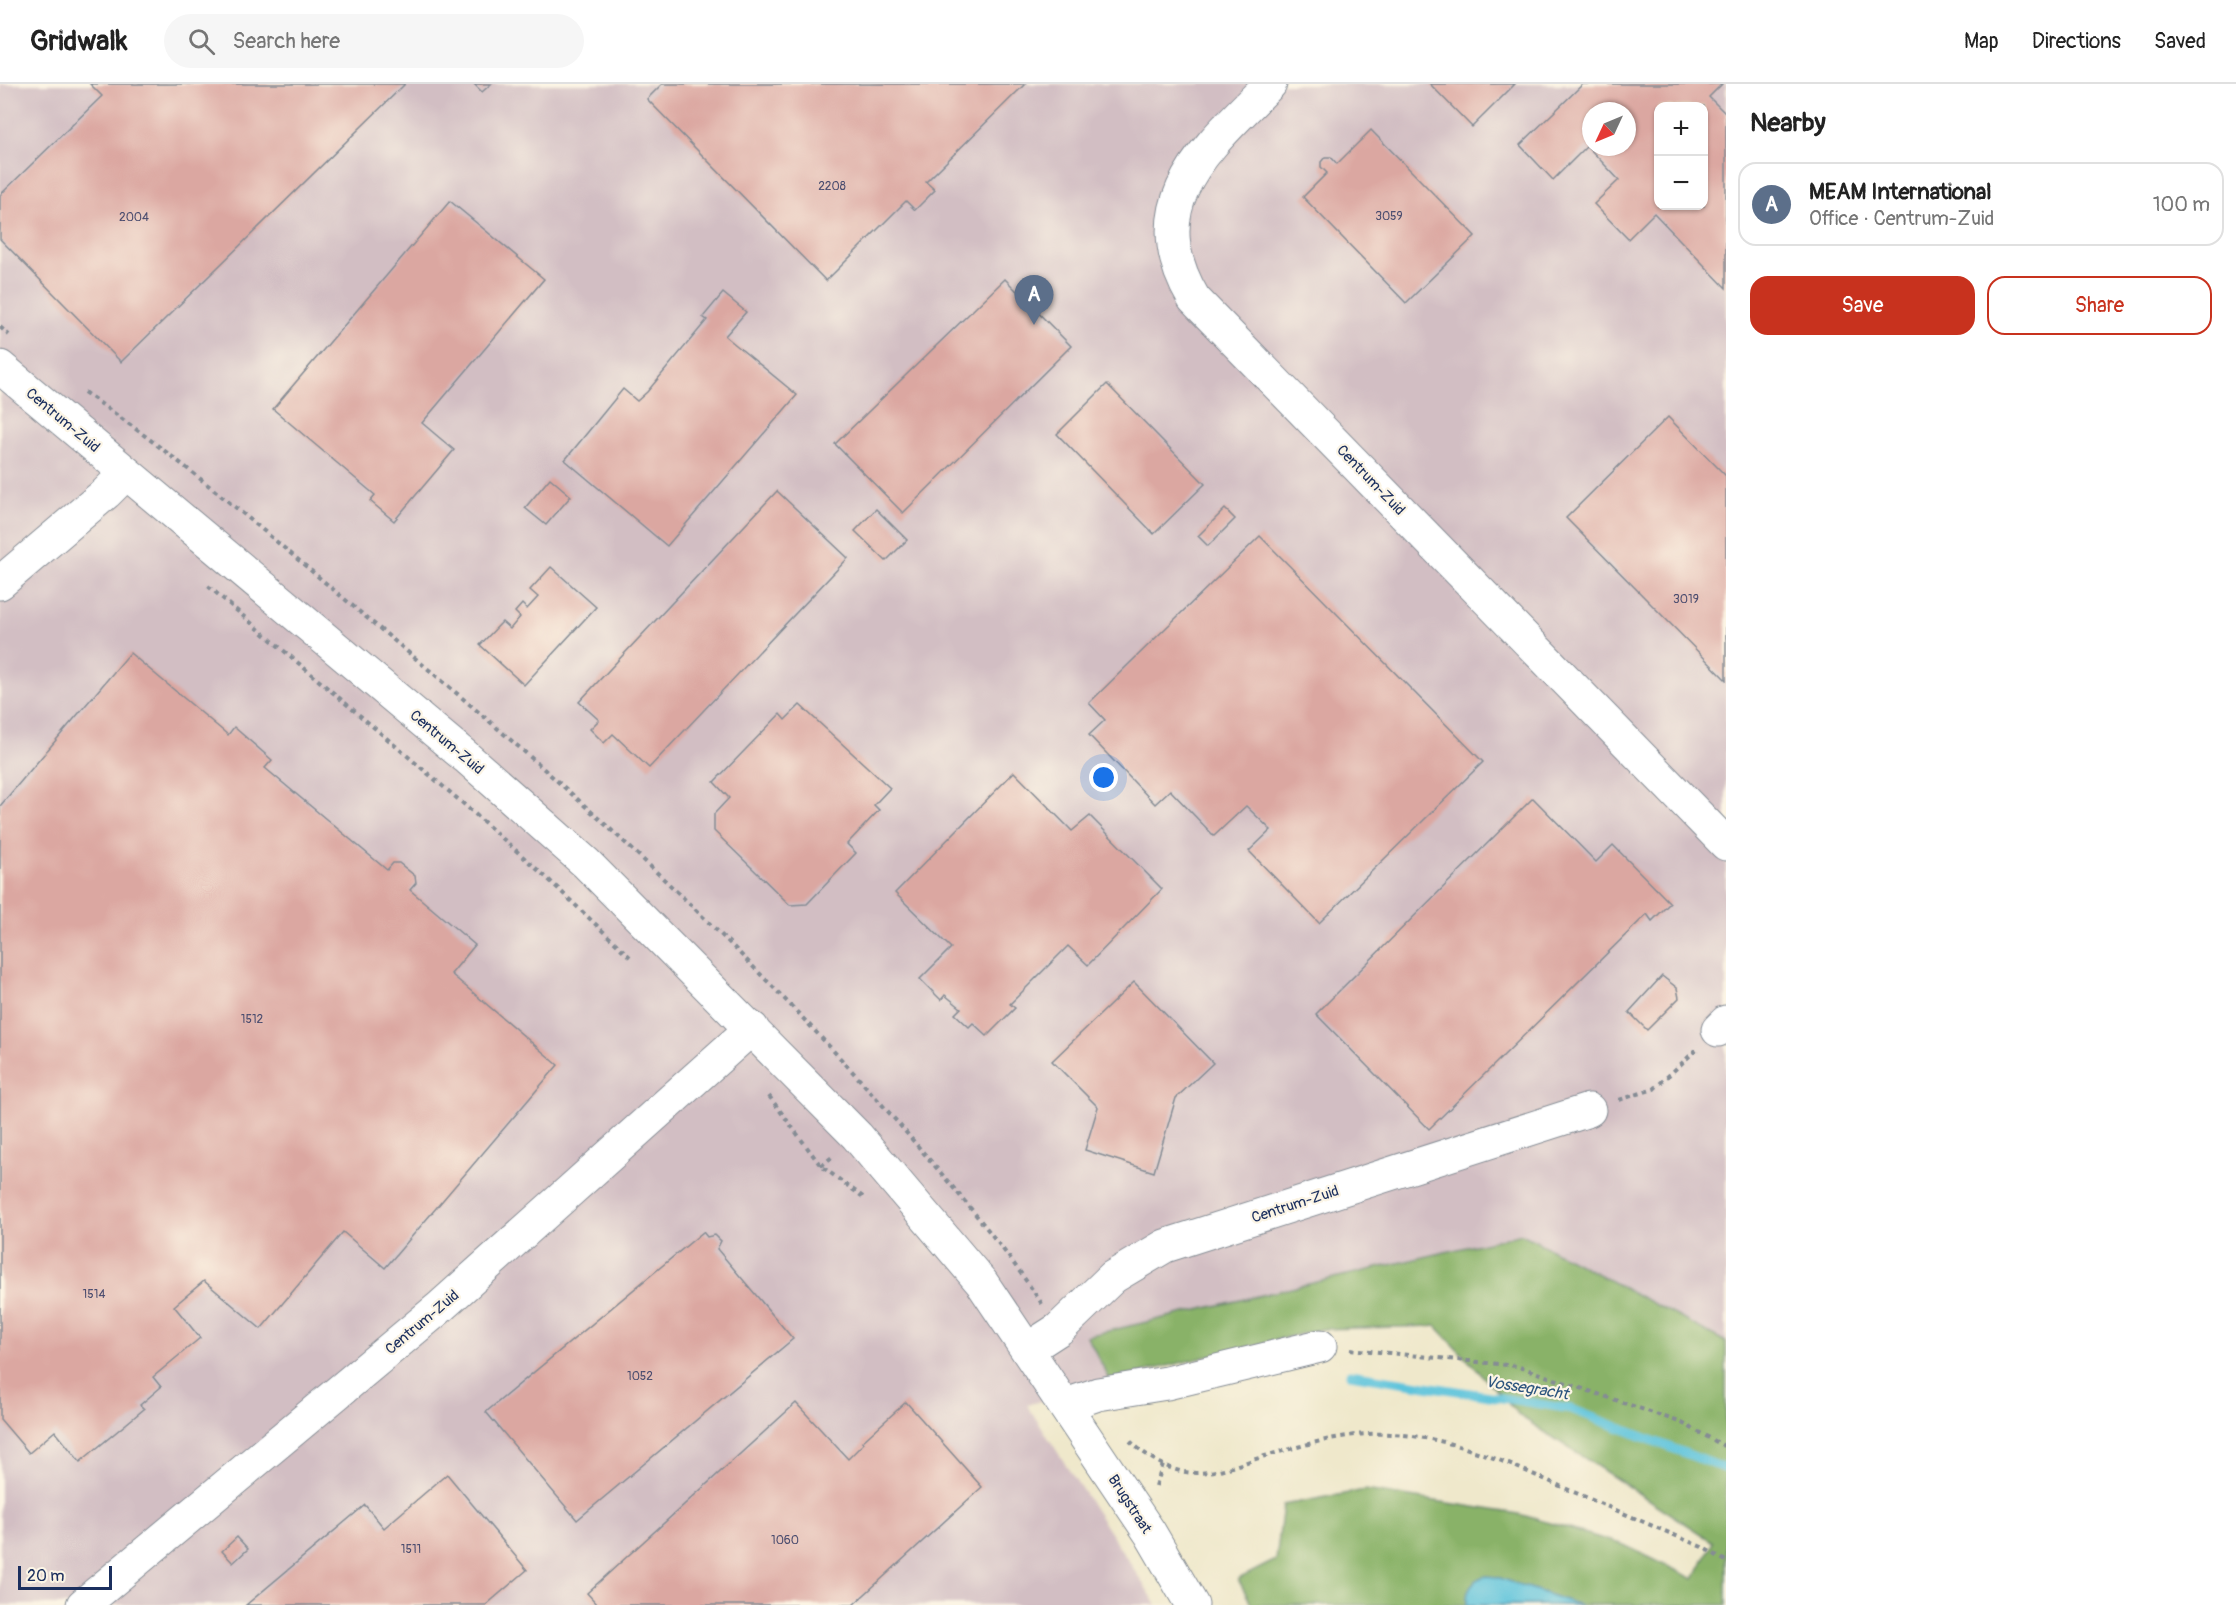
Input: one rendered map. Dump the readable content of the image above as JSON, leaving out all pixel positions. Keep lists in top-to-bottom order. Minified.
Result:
{"streets":{"street":["Centrum-Zuid","Brugstraat"]},"crossings":[["Centrum-Zuid","Brugstraat"]],"water":["Vossegracht"],"house_numbers":["2208","3059","2004","3019","1512","1514","1052","1060","1511"],"scale_bar":"20 m","north":"bottom left","page":{"header":"Gridwalk","search":"Search here","nav":["Map","Directions","Saved"],"heading":"Nearby","map_buttons":["+","−"],"list":[{"mark":"A","name":"MEAM International","note":"Office · Centrum-Zuid","value":"100 m"}],"buttons":["Save","Share"],"pins":"A","scale":"20 m"}}
